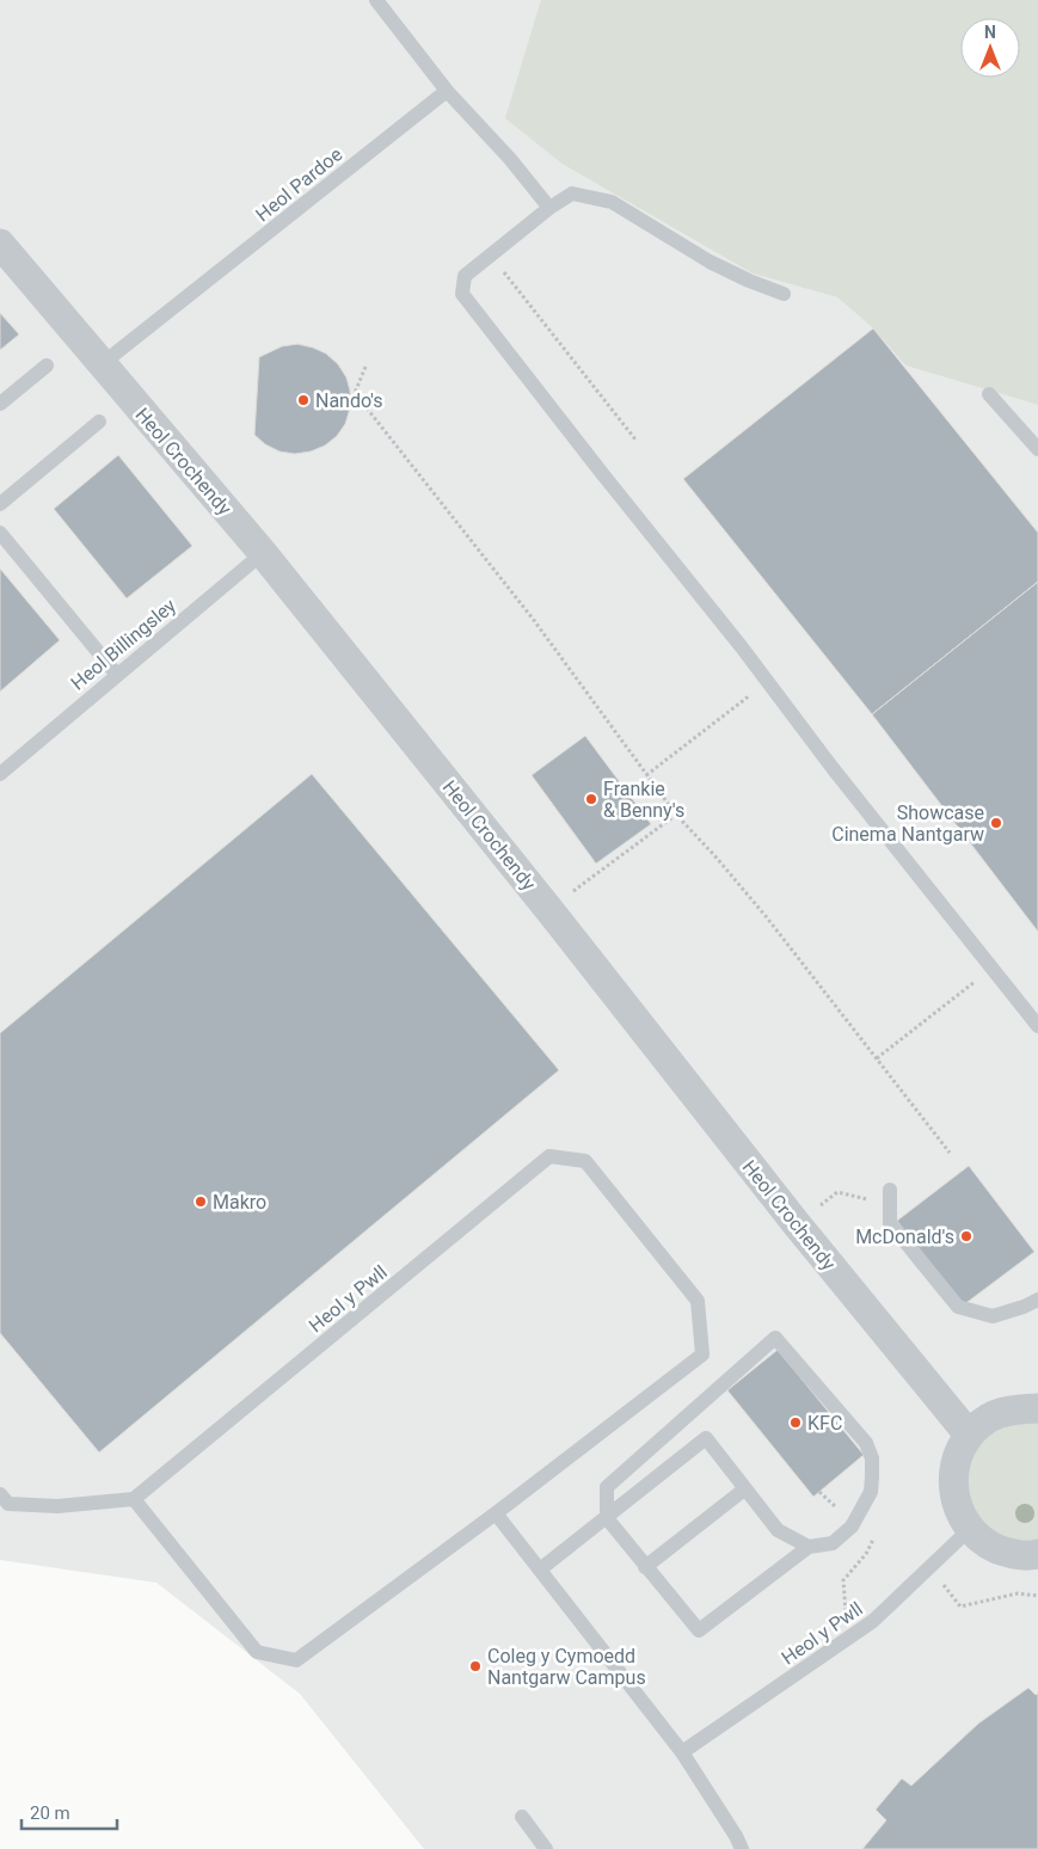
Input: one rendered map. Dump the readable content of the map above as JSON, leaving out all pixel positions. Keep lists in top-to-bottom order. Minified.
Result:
{"streets":{"street":["Heol Crochendy"],"lane":["Heol Pardoe","Heol Billingsley","Heol y Pwll"]},"crossings":[["Heol Pardoe","Heol Crochendy"],["Heol Crochendy","Heol Billingsley"]],"places":["Nando's","Frankie & Benny's","Showcase Cinema Nantgarw","Makro","McDonald's","KFC","Coleg y Cymoedd Nantgarw Campus"],"scale_bar":"20 m","north":"top"}
